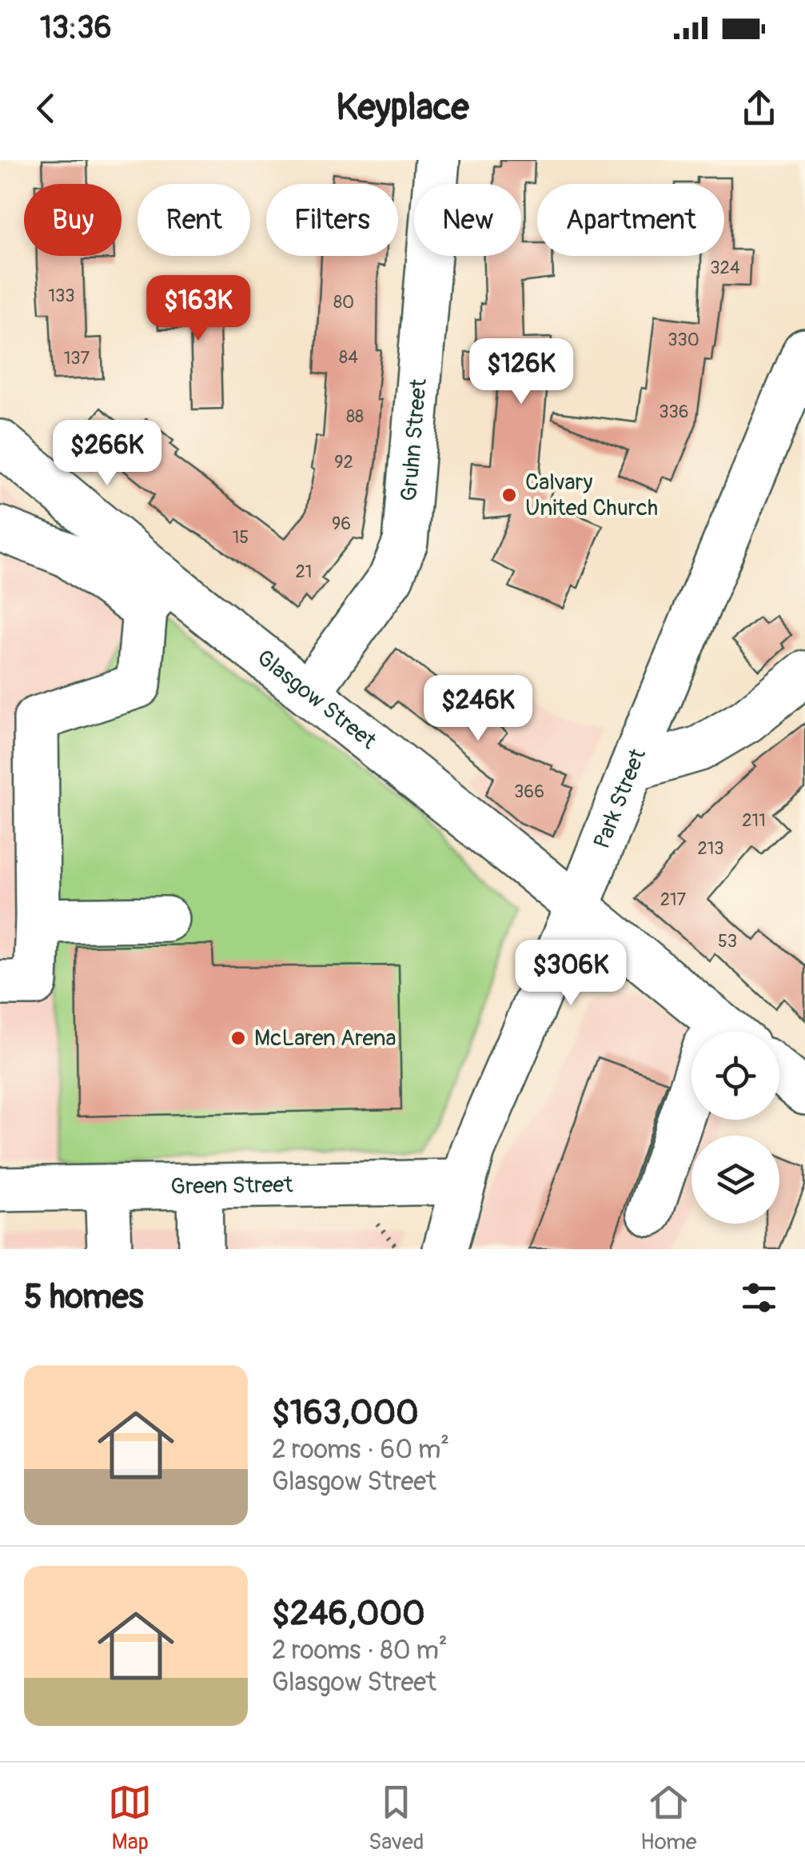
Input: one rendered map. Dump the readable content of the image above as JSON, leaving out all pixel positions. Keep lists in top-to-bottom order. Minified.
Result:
{"streets":{"street":["Gruhn Street","Glasgow Street","Park Street","Green Street"]},"crossings":[["Gruhn Street","Glasgow Street"],["Glasgow Street","Park Street"],["Park Street","Green Street"]],"places":["Calvary United Church","McLaren Arena"],"house_numbers":["324","133","80","330","84","137","336","88","92","96","15","21","366","211","213","217","53"],"page":{"status":"13:36","header":"Keyplace","chip":["Buy","Rent","Filters","New","Apartment"],"price":["$163K","$126K","$266K","$246K","$306K"],"heading":"5 homes","list":[{"name":"$163,000","note":"2 rooms · 60 m² · Glasgow Street"},{"name":"$246,000","note":"2 rooms · 80 m² · Glasgow Street"}],"tabs":["Map","Saved","Home"]}}
